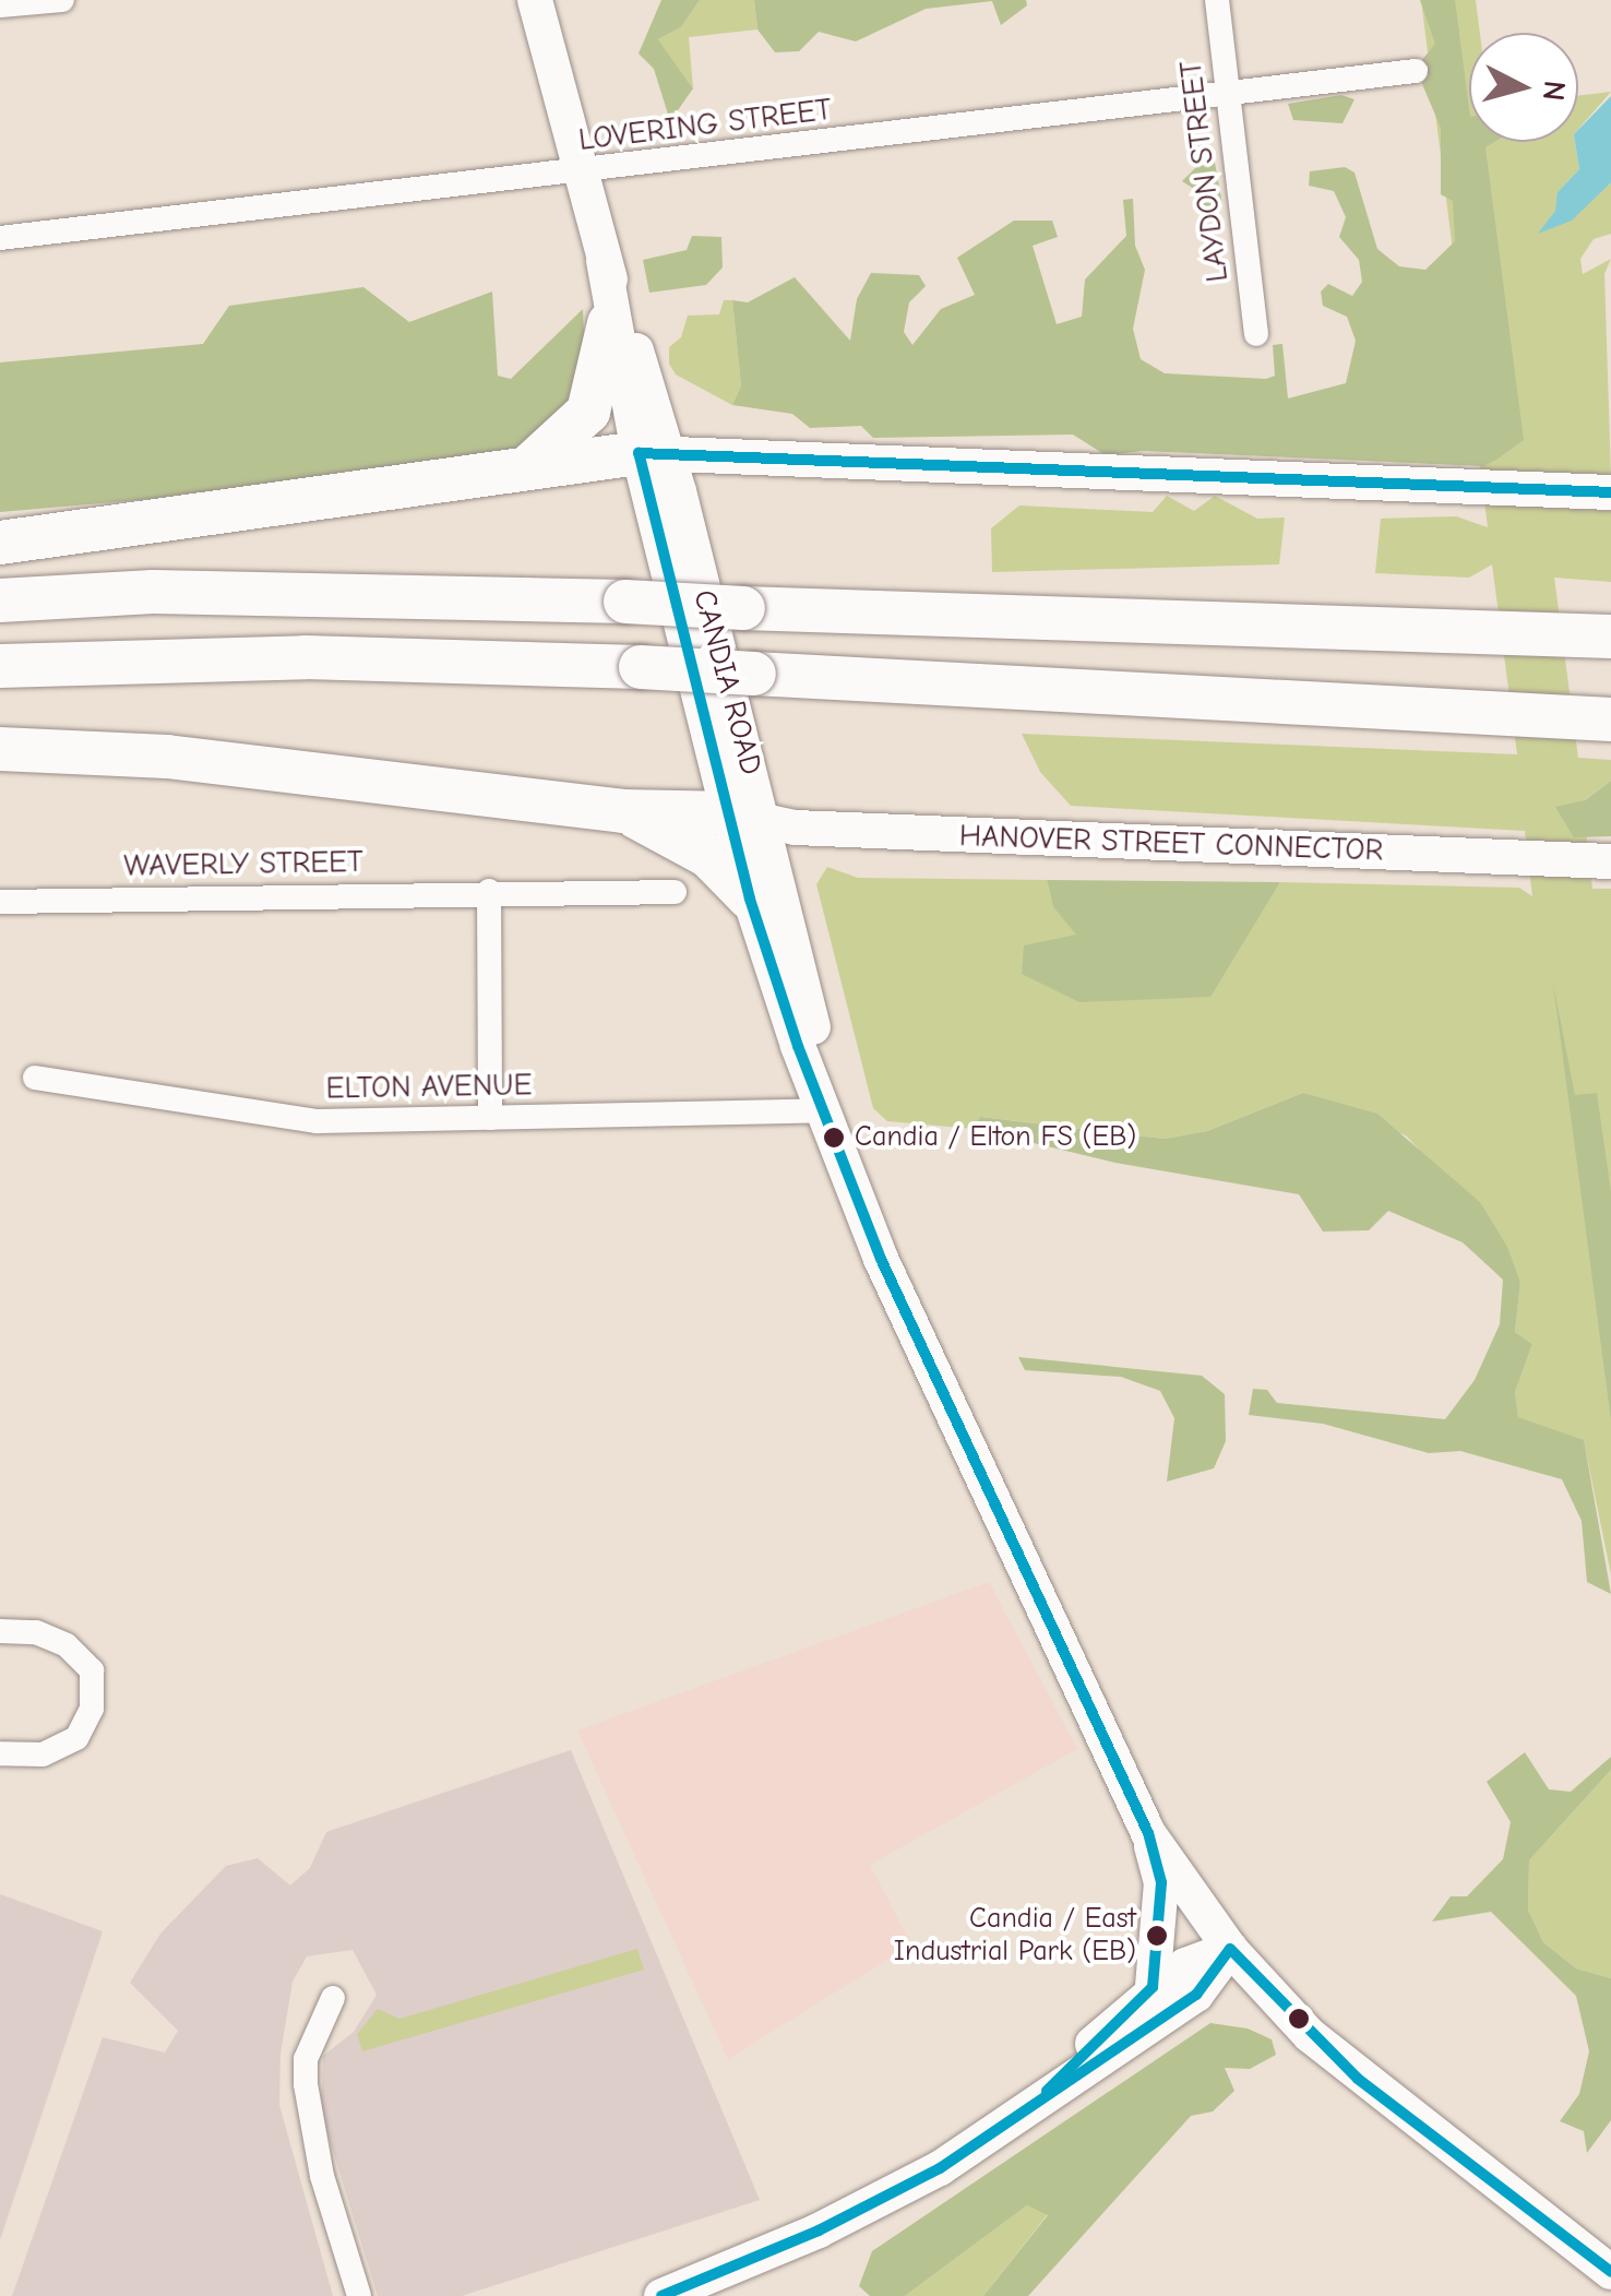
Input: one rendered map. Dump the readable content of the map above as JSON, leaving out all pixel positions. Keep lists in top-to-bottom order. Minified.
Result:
{"streets":{"main road":["CANDIA ROAD","HANOVER STREET CONNECTOR"],"street":["LOVERING STREET","LAYDON STREET","WAVERLY STREET","ELTON AVENUE"]},"crossings":[["LOVERING STREET","LAYDON STREET"],["LOVERING STREET","CANDIA ROAD"],["CANDIA ROAD","HANOVER STREET CONNECTOR"],["CANDIA ROAD","ELTON AVENUE"]],"places":["Candia / Elton FS (EB)","Candia / East Industrial Park (EB)"],"north":"right"}
